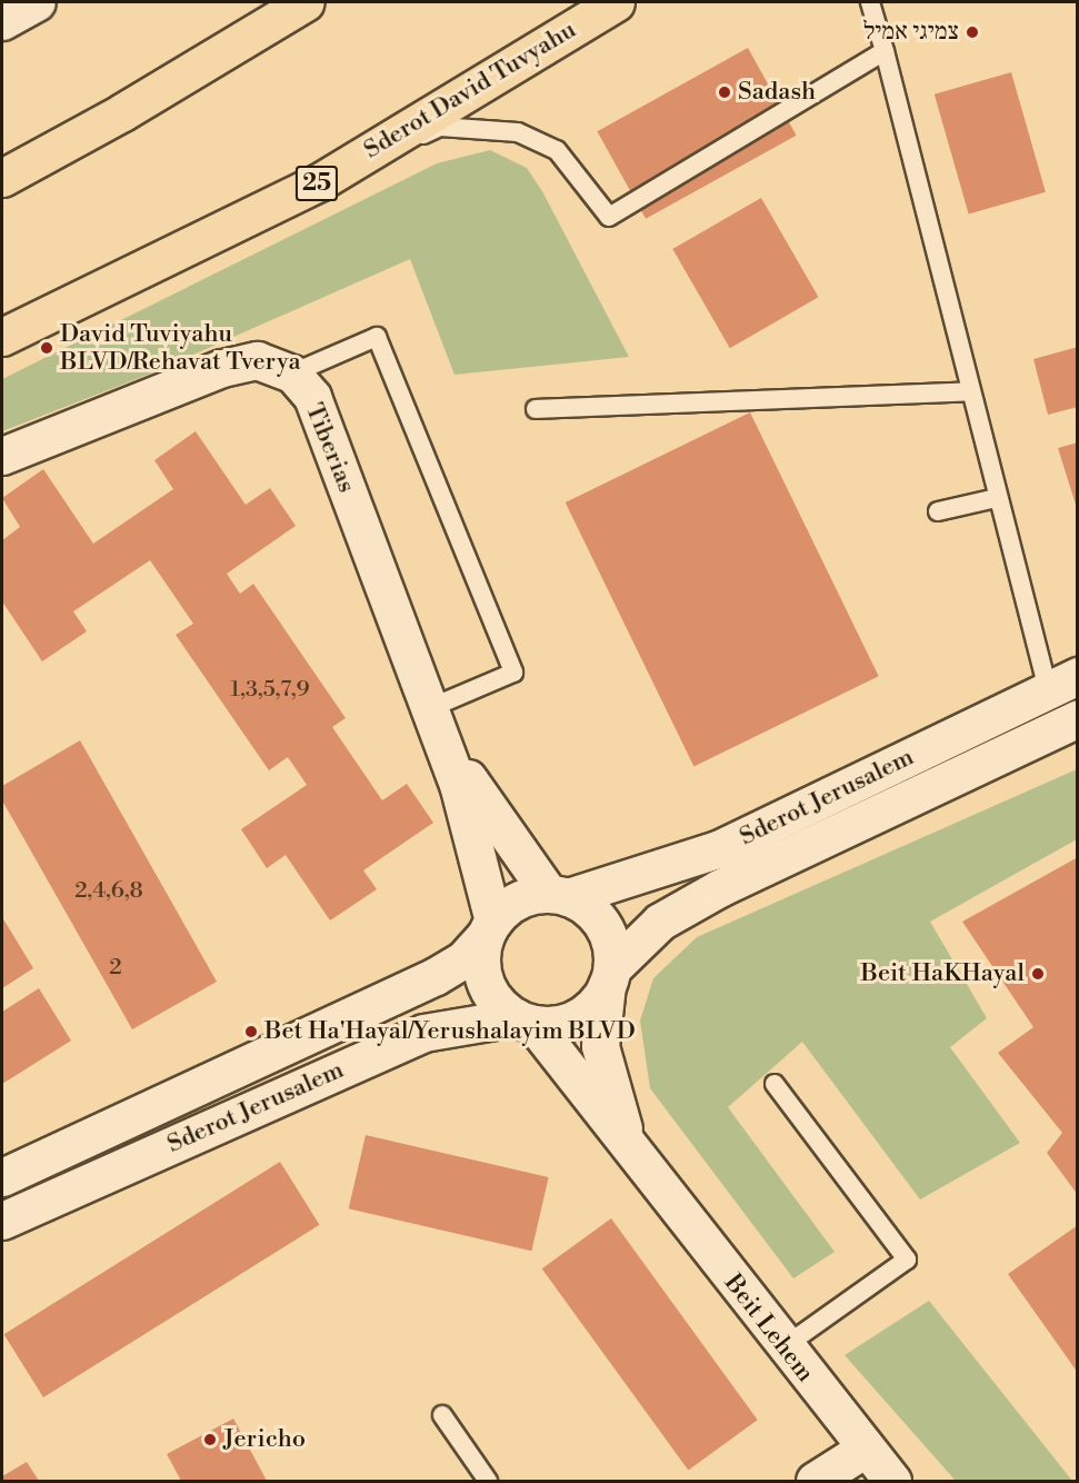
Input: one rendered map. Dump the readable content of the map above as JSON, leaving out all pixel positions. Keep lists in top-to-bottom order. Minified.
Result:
{"streets":{"highway":["Sderot David Tuvyahu","25"],"street":["Tiberias","Sderot Jerusalem","Beit Lehem"]},"crossings":[["Tiberias","Sderot Jerusalem"],["Tiberias","Beit Lehem"],["Sderot Jerusalem","Beit Lehem"]],"places":["צמיגי אמיל","Sadash","David Tuviyahu BLVD/Rehavat Tverya","Beit HaKHayal","Bet Ha'Hayal/Yerushalayim BLVD","Jericho"],"house_numbers":["1,3,5,7,9","2,4,6,8","2"]}
